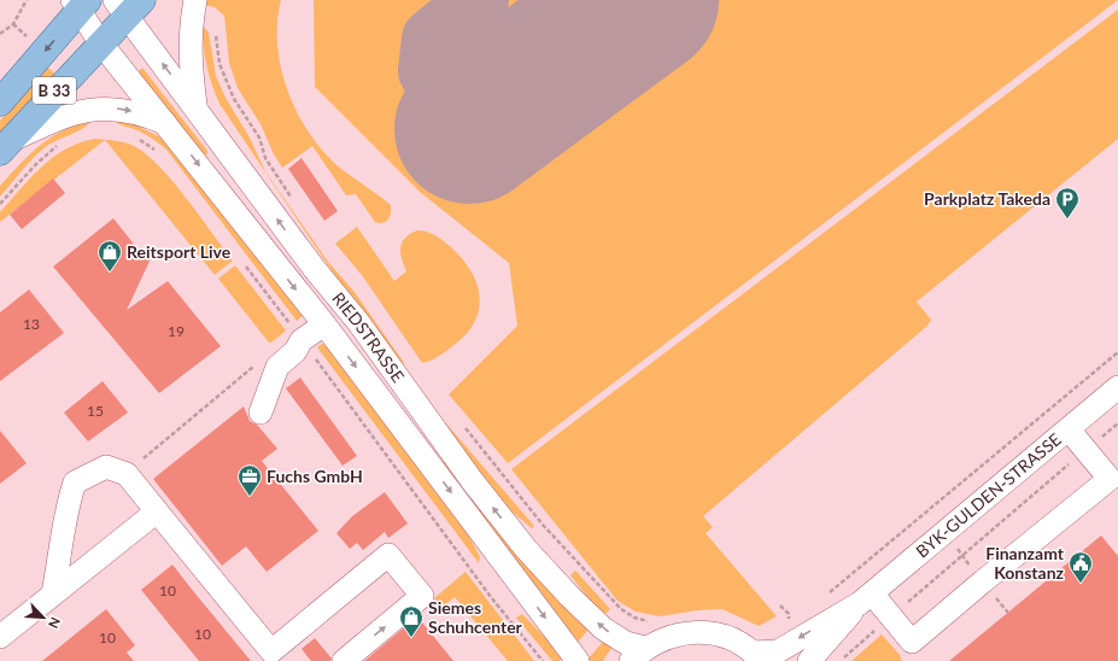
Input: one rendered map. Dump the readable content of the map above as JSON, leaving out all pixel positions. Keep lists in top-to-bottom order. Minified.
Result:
{"streets":{"main road":["B 33"],"street":["RIEDSTRASSE","BYK-GULDEN-STRASSE"]},"crossings":[["B 33","RIEDSTRASSE"]],"places":{"parking":["Parkplatz Takeda"],"shop":["Reitsport Live","Siemes Schuhcenter"],"office":["Fuchs GmbH"],"public building":["Finanzamt Konstanz"]},"house_numbers":["13","19","15","10","10","10"],"north":"bottom right"}
